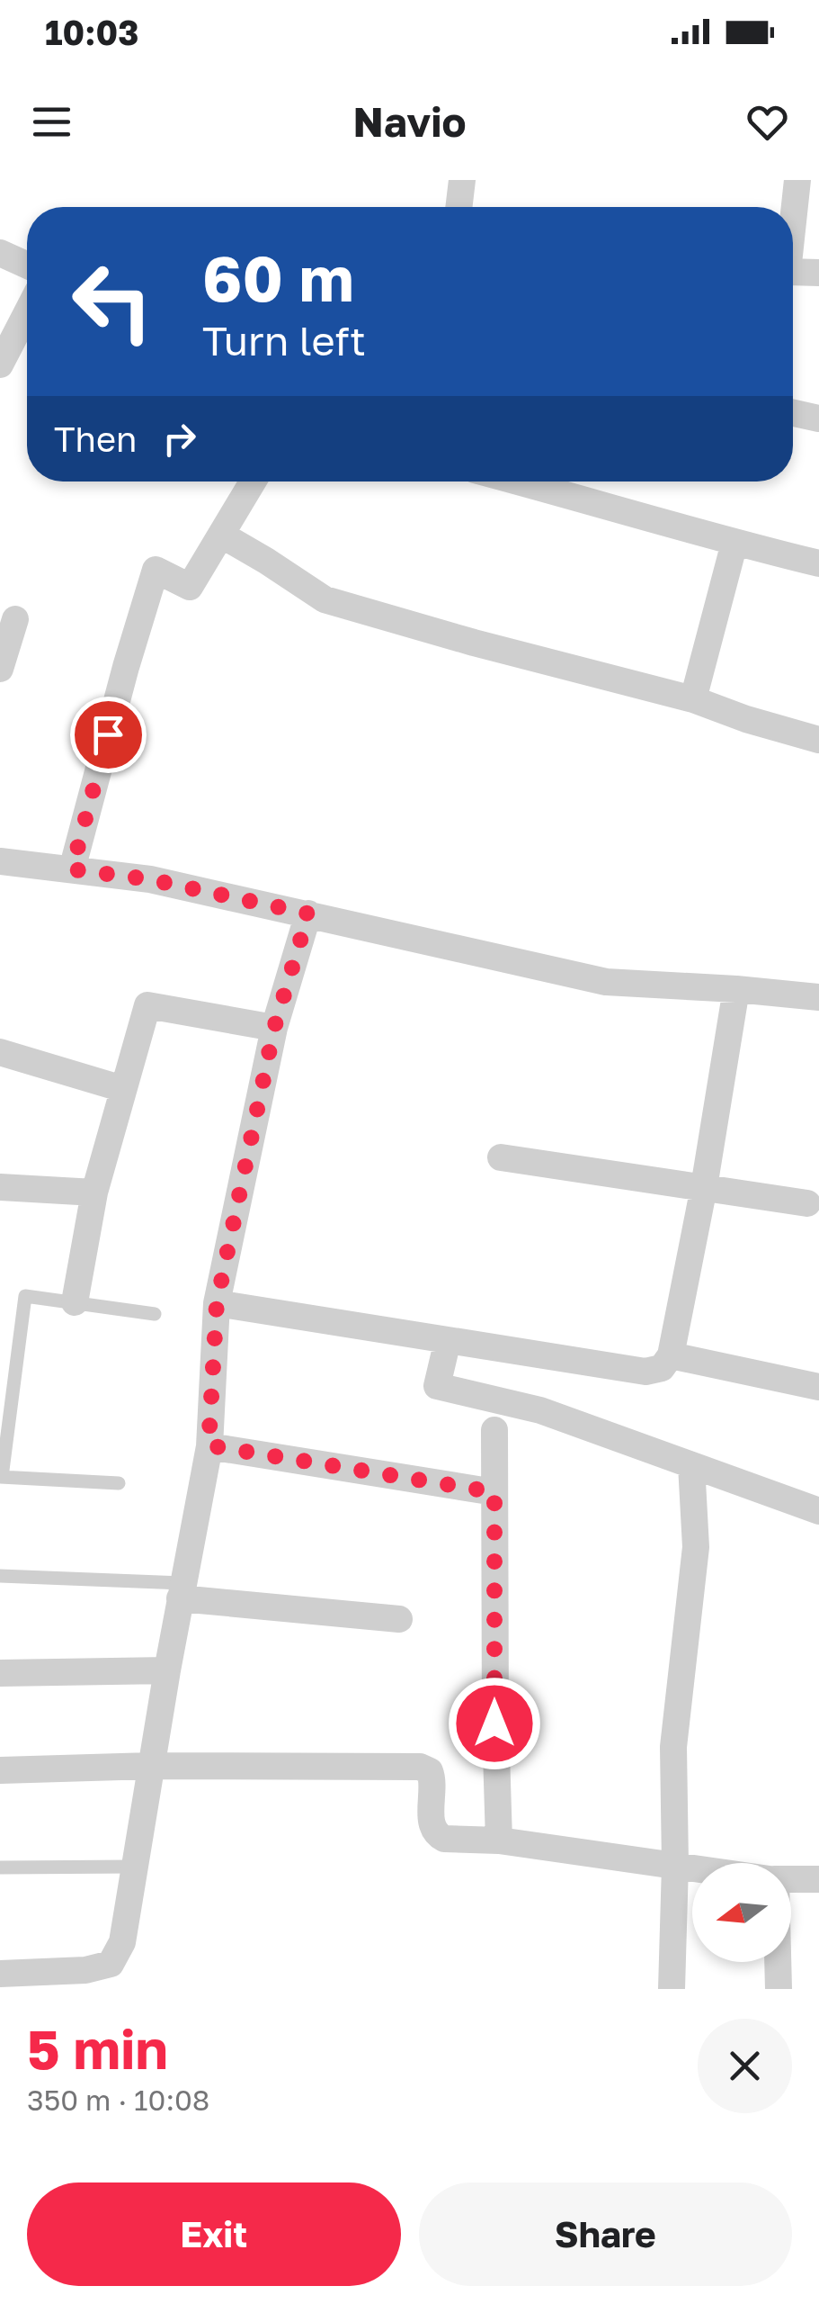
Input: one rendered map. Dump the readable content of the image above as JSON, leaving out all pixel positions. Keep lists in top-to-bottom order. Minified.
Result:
{"north":"left","page":{"status":"10:03","header":"Navio","turn":["60 m","Turn left"],"then":"Then","heading":["5 min","350 m · 10:08"],"buttons":["Exit","Share"]}}
